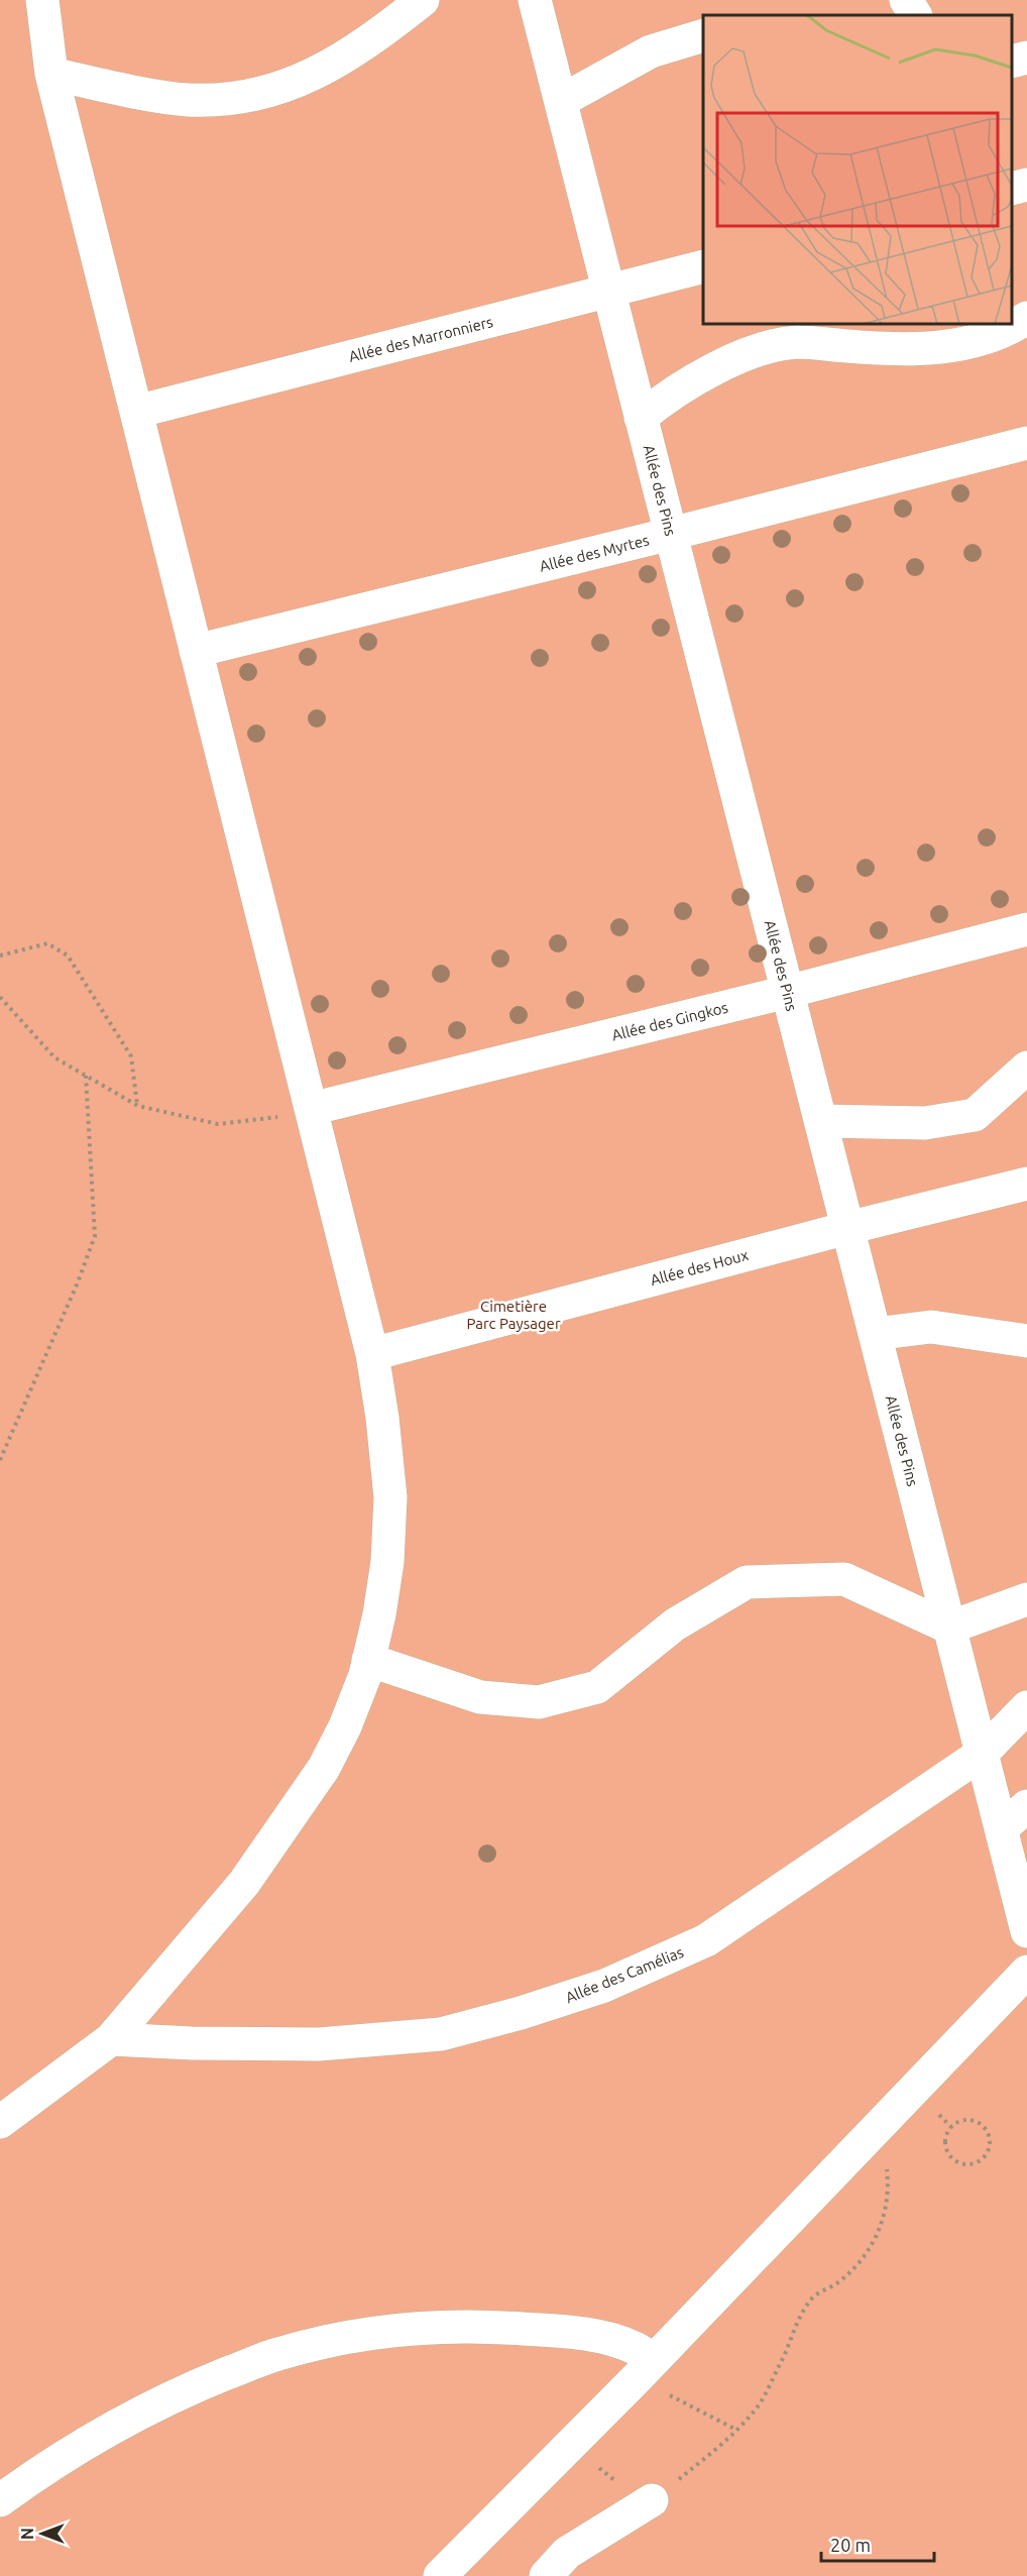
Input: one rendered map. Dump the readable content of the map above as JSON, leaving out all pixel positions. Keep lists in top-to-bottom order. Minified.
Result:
{"streets":{"lane":["Allée des Marronniers","Allée des Pins","Allée des Myrtes","Allée des Gingkos","Allée des Houx","Allée des Camélias"]},"crossings":[["Allée des Marronniers","Allée des Pins"],["Allée des Pins","Allée des Myrtes"],["Allée des Pins","Allée des Gingkos"],["Allée des Pins","Allée des Houx"],["Allée des Pins","Allée des Camélias"]],"parks":["Cimetière Parc Paysager"],"scale_bar":"20 m","north":"left"}
